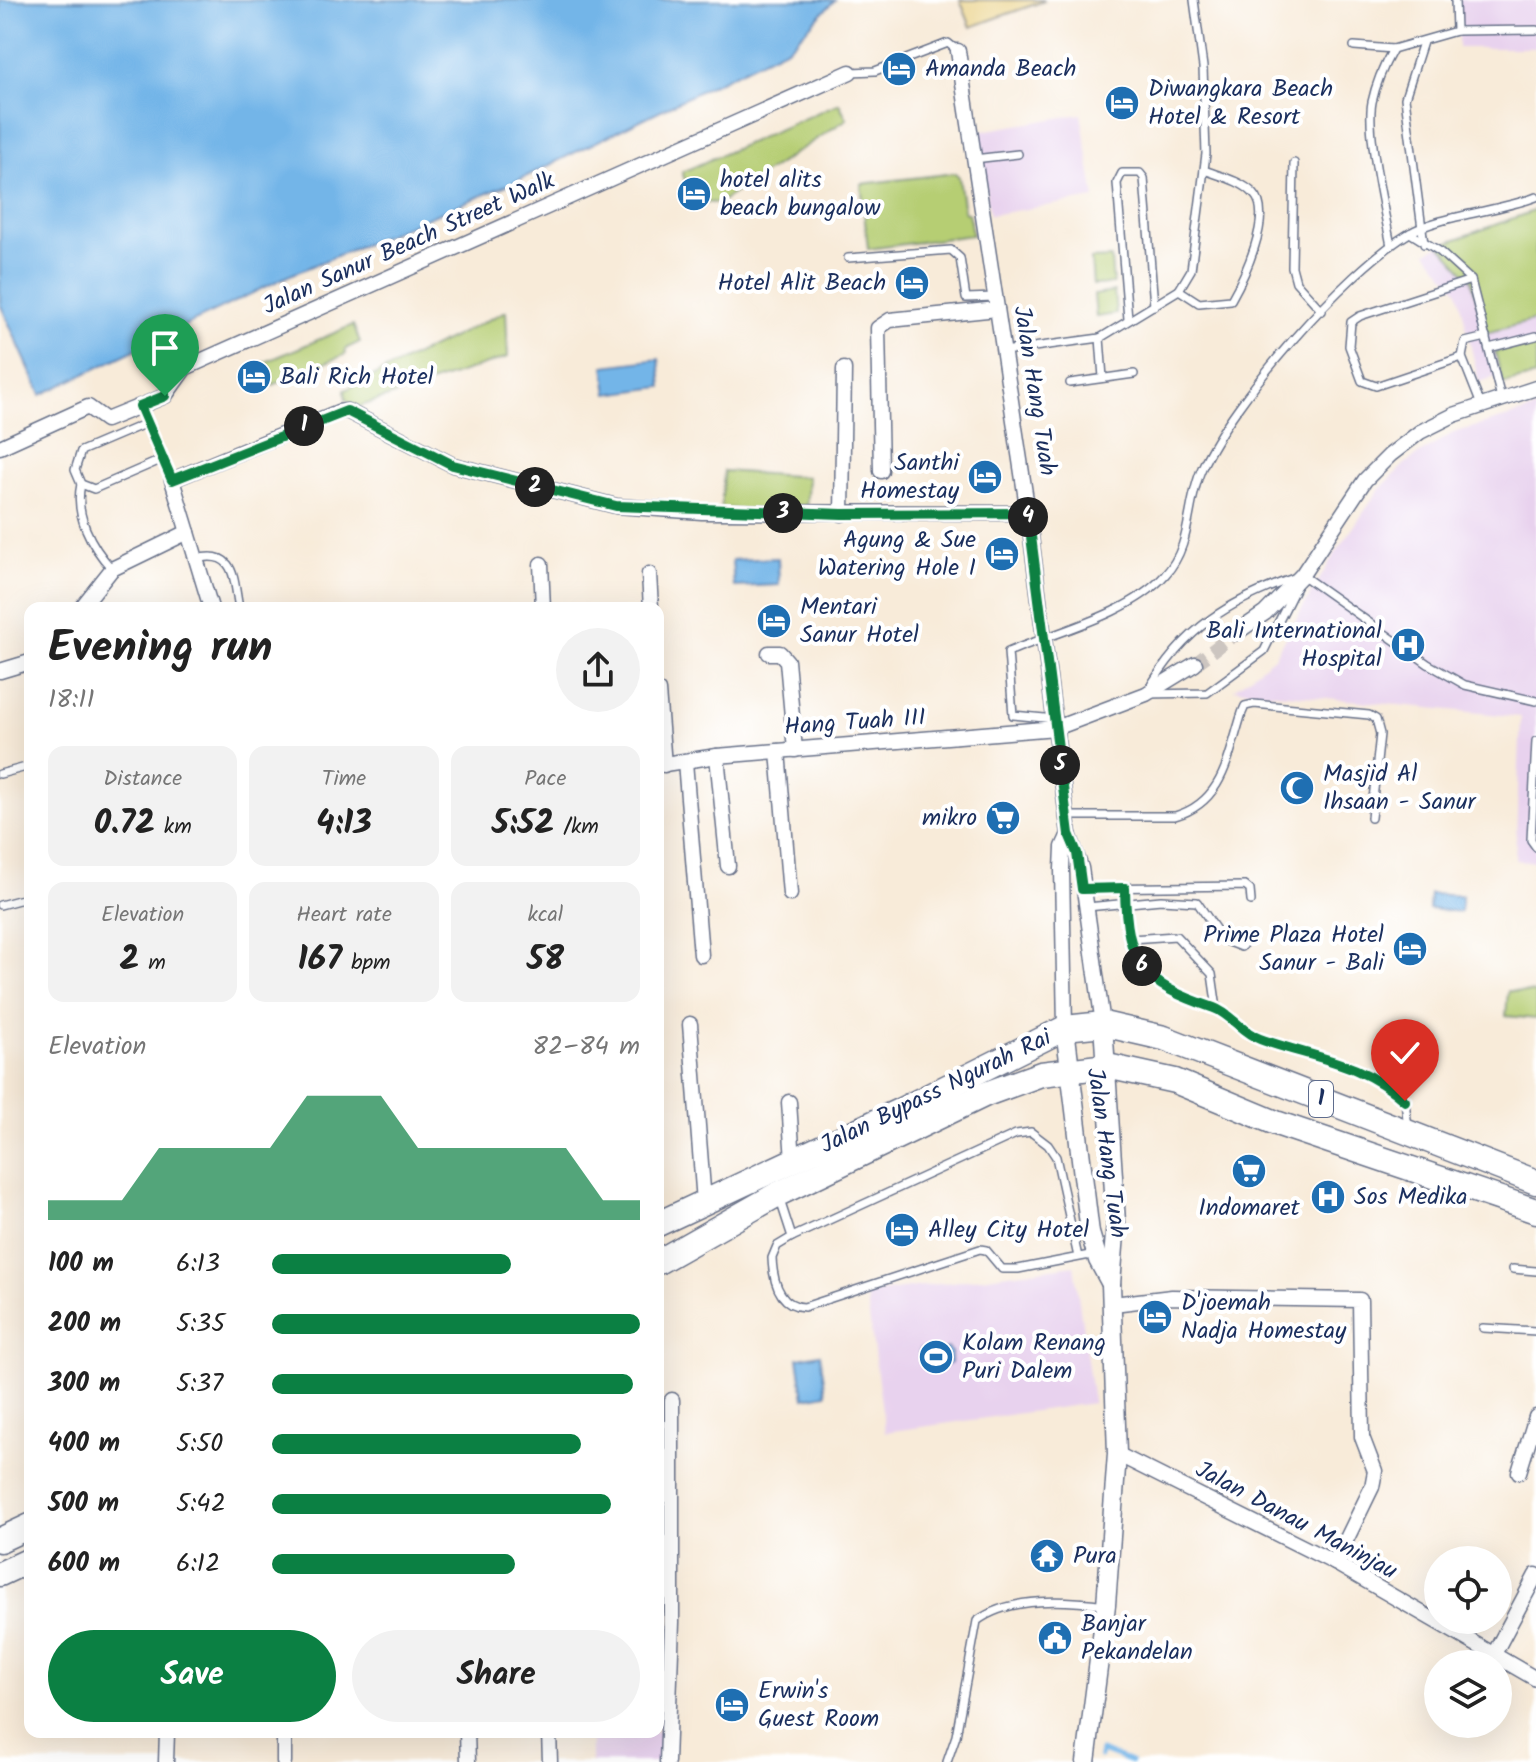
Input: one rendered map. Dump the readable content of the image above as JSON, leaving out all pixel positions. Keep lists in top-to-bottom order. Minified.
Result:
{"streets":{"highway":["Jalan Bypass Ngurah Rai","1"],"main road":["Jalan Hang Tuah"],"street":["Jalan Sanur Beach Street Walk","Hang Tuah III","Jalan Danau Maninjau"]},"crossings":[["Jalan Hang Tuah","Hang Tuah III"],["Jalan Hang Tuah","Jalan Bypass Ngurah Rai"],["Jalan Hang Tuah","Jalan Danau Maninjau"]],"places":{"hotel":["Amanda Beach","Diwangkara Beach Hotel & Resort","hotel alits beach bungalow","Hotel Alit Beach","Bali Rich Hotel","Santhi Homestay","Agung & Sue Watering Hole I","Mentari Sanur Hotel","Prime Plaza Hotel Sanur - Bali","Alley City Hotel","D'joemah Nadja Homestay","Erwin's Guest Room"],"hospital":["Bali International Hospital","Sos Medika"],"mosque":["Masjid Al Ihsaan - Sanur"],"supermarket":["mikro","Indomaret"],"sports":["Kolam Renang Puri Dalem"],"temple":["Pura"],"public building":["Banjar Pekandelan"]},"page":{"pins":["1","2","3","4","5","6"],"heading":["Evening run","18:11"],"stats":[["Distance","0.72 km"],["Time","4:13"],["Pace","5:52 /km"],["Elevation","2 m"],["Heart rate","167 bpm"],["kcal","58"]],"chart":["Elevation","82–84 m"],"list":[{"name":"100 m","note":"6:13"},{"name":"200 m","note":"5:35"},{"name":"300 m","note":"5:37"},{"name":"400 m","note":"5:50"},{"name":"500 m","note":"5:42"},{"name":"600 m","note":"6:12"}],"buttons":["Save","Share"]}}
